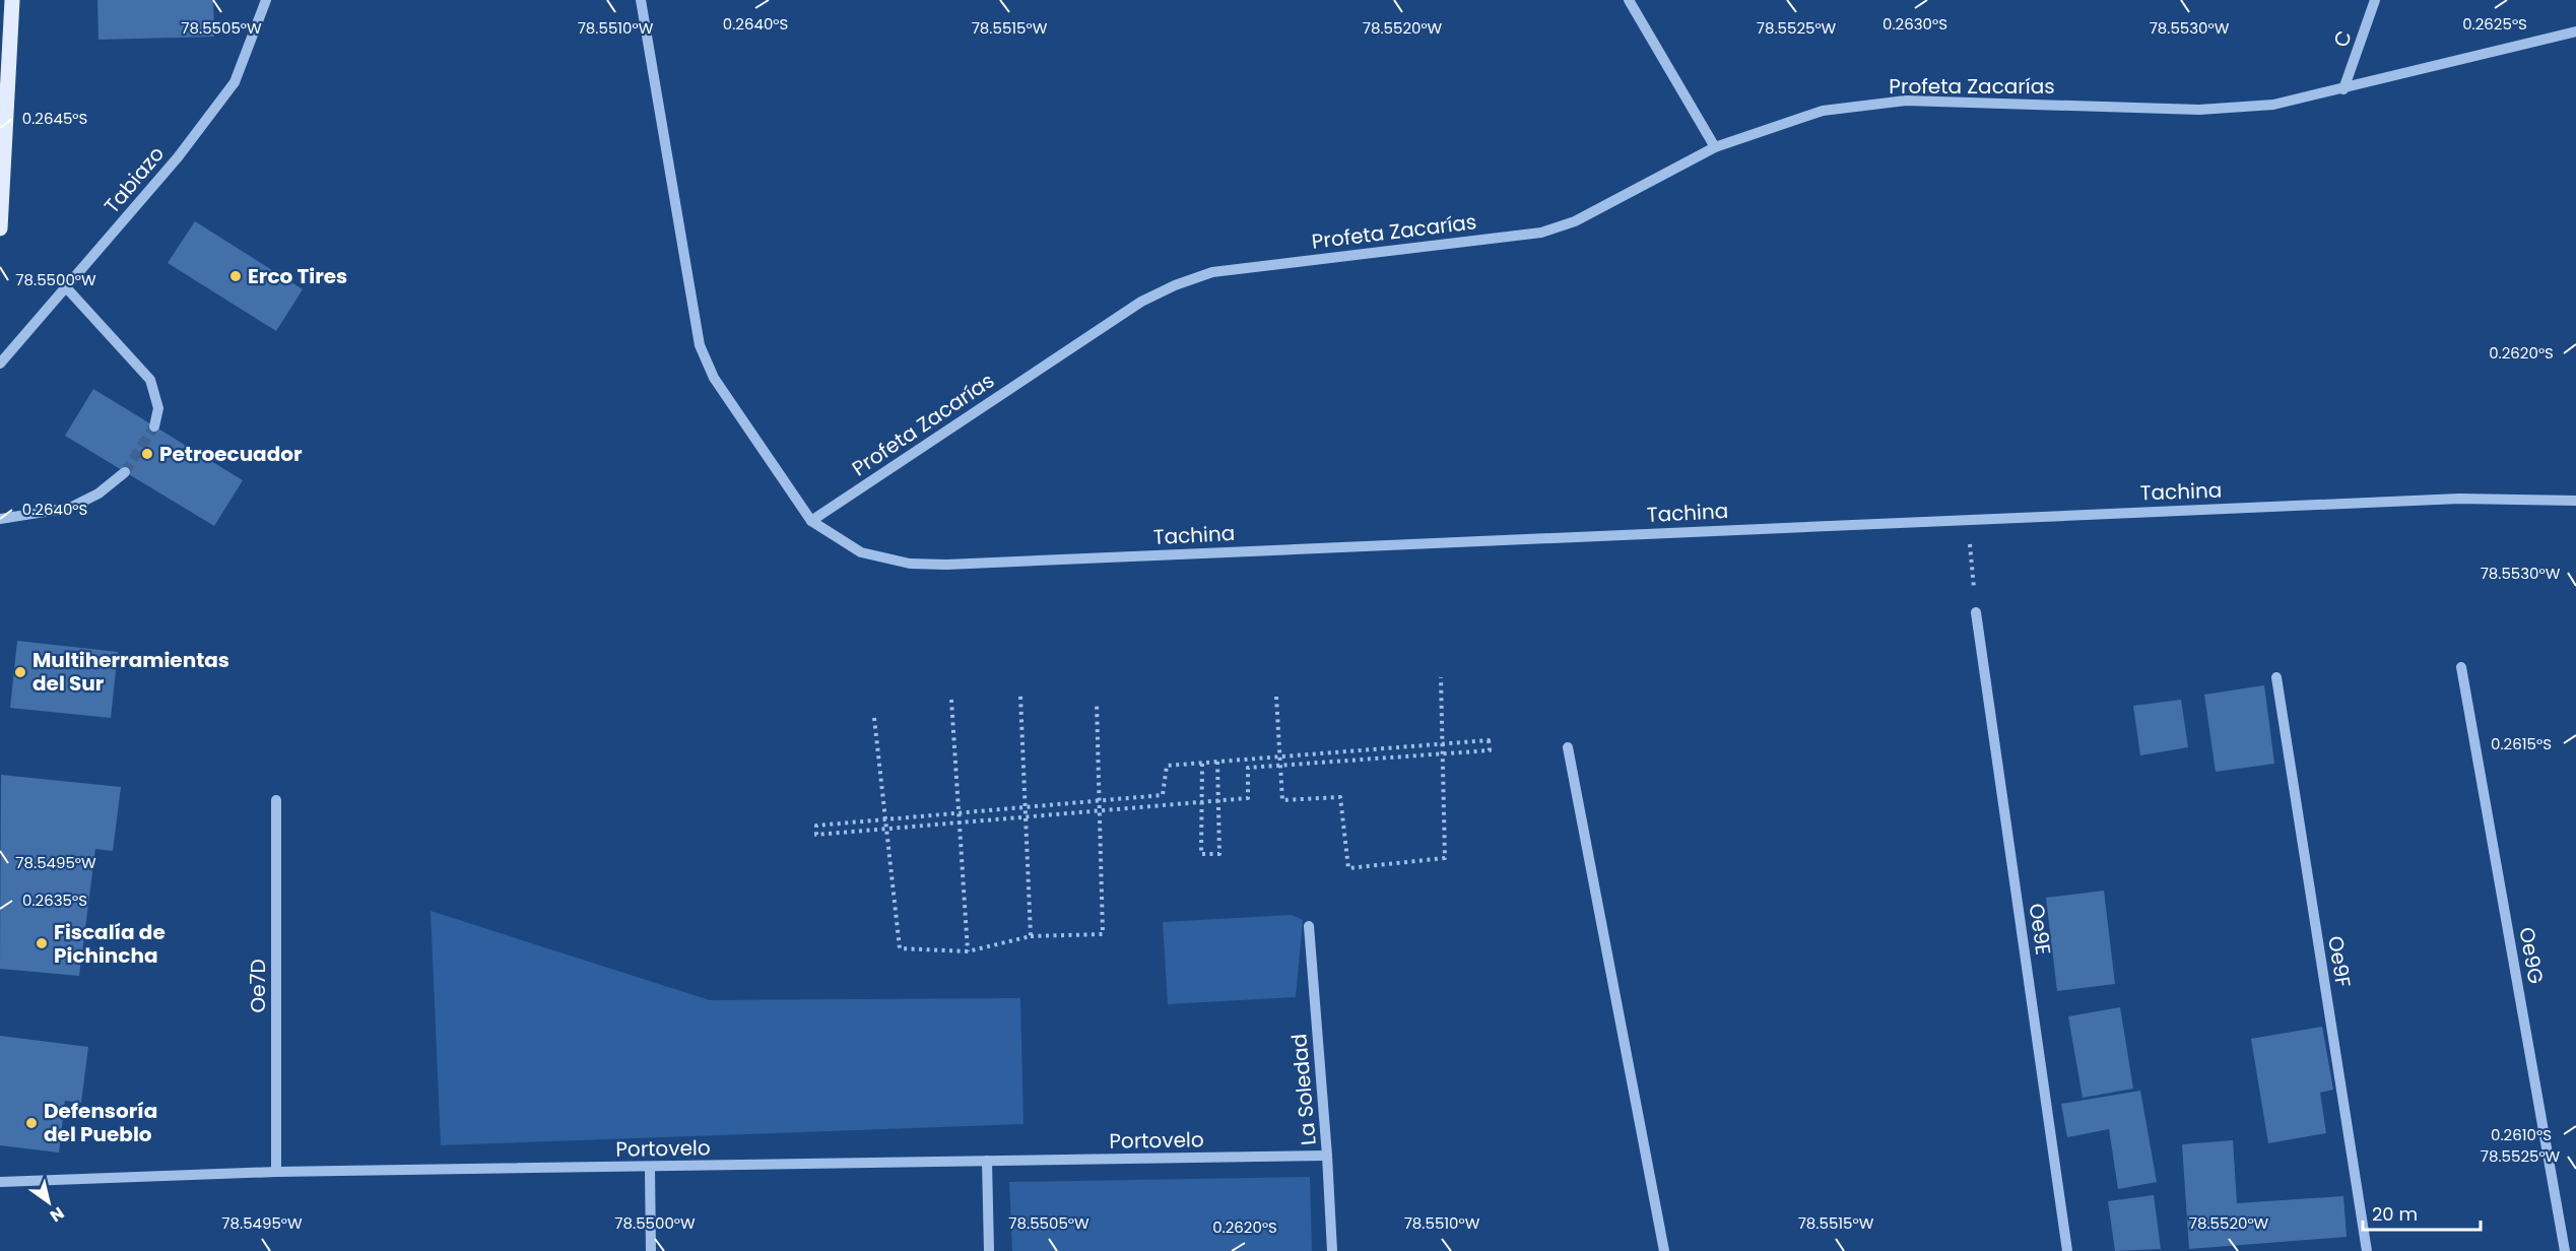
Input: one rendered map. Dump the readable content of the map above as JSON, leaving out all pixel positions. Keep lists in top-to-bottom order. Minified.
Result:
{"streets":{"street":["C","Profeta Zacarías","Tabiazo","Tachina","Oe9E","Oe9G","Oe9F","Oe7D","La Soledad","Portovelo"]},"crossings":[["C","Profeta Zacarías"],["Profeta Zacarías","Tachina"],["Oe7D","Portovelo"],["La Soledad","Portovelo"]],"places":["Erco Tires","Petroecuador","Multiherramientas del Sur","Fiscalía de Pichincha","Defensoría del Pueblo"],"scale_bar":"20 m","north":"bottom right","coordinates":["0.2640°S","0.2630°S","0.2625°S","78.5505°W","78.5510°W","78.5515°W","78.5520°W","78.5525°W","78.5530°W","0.2645°S","78.5500°W","0.2620°S","0.2615°S","78.5495°W","0.2635°S","0.2610°S"]}
